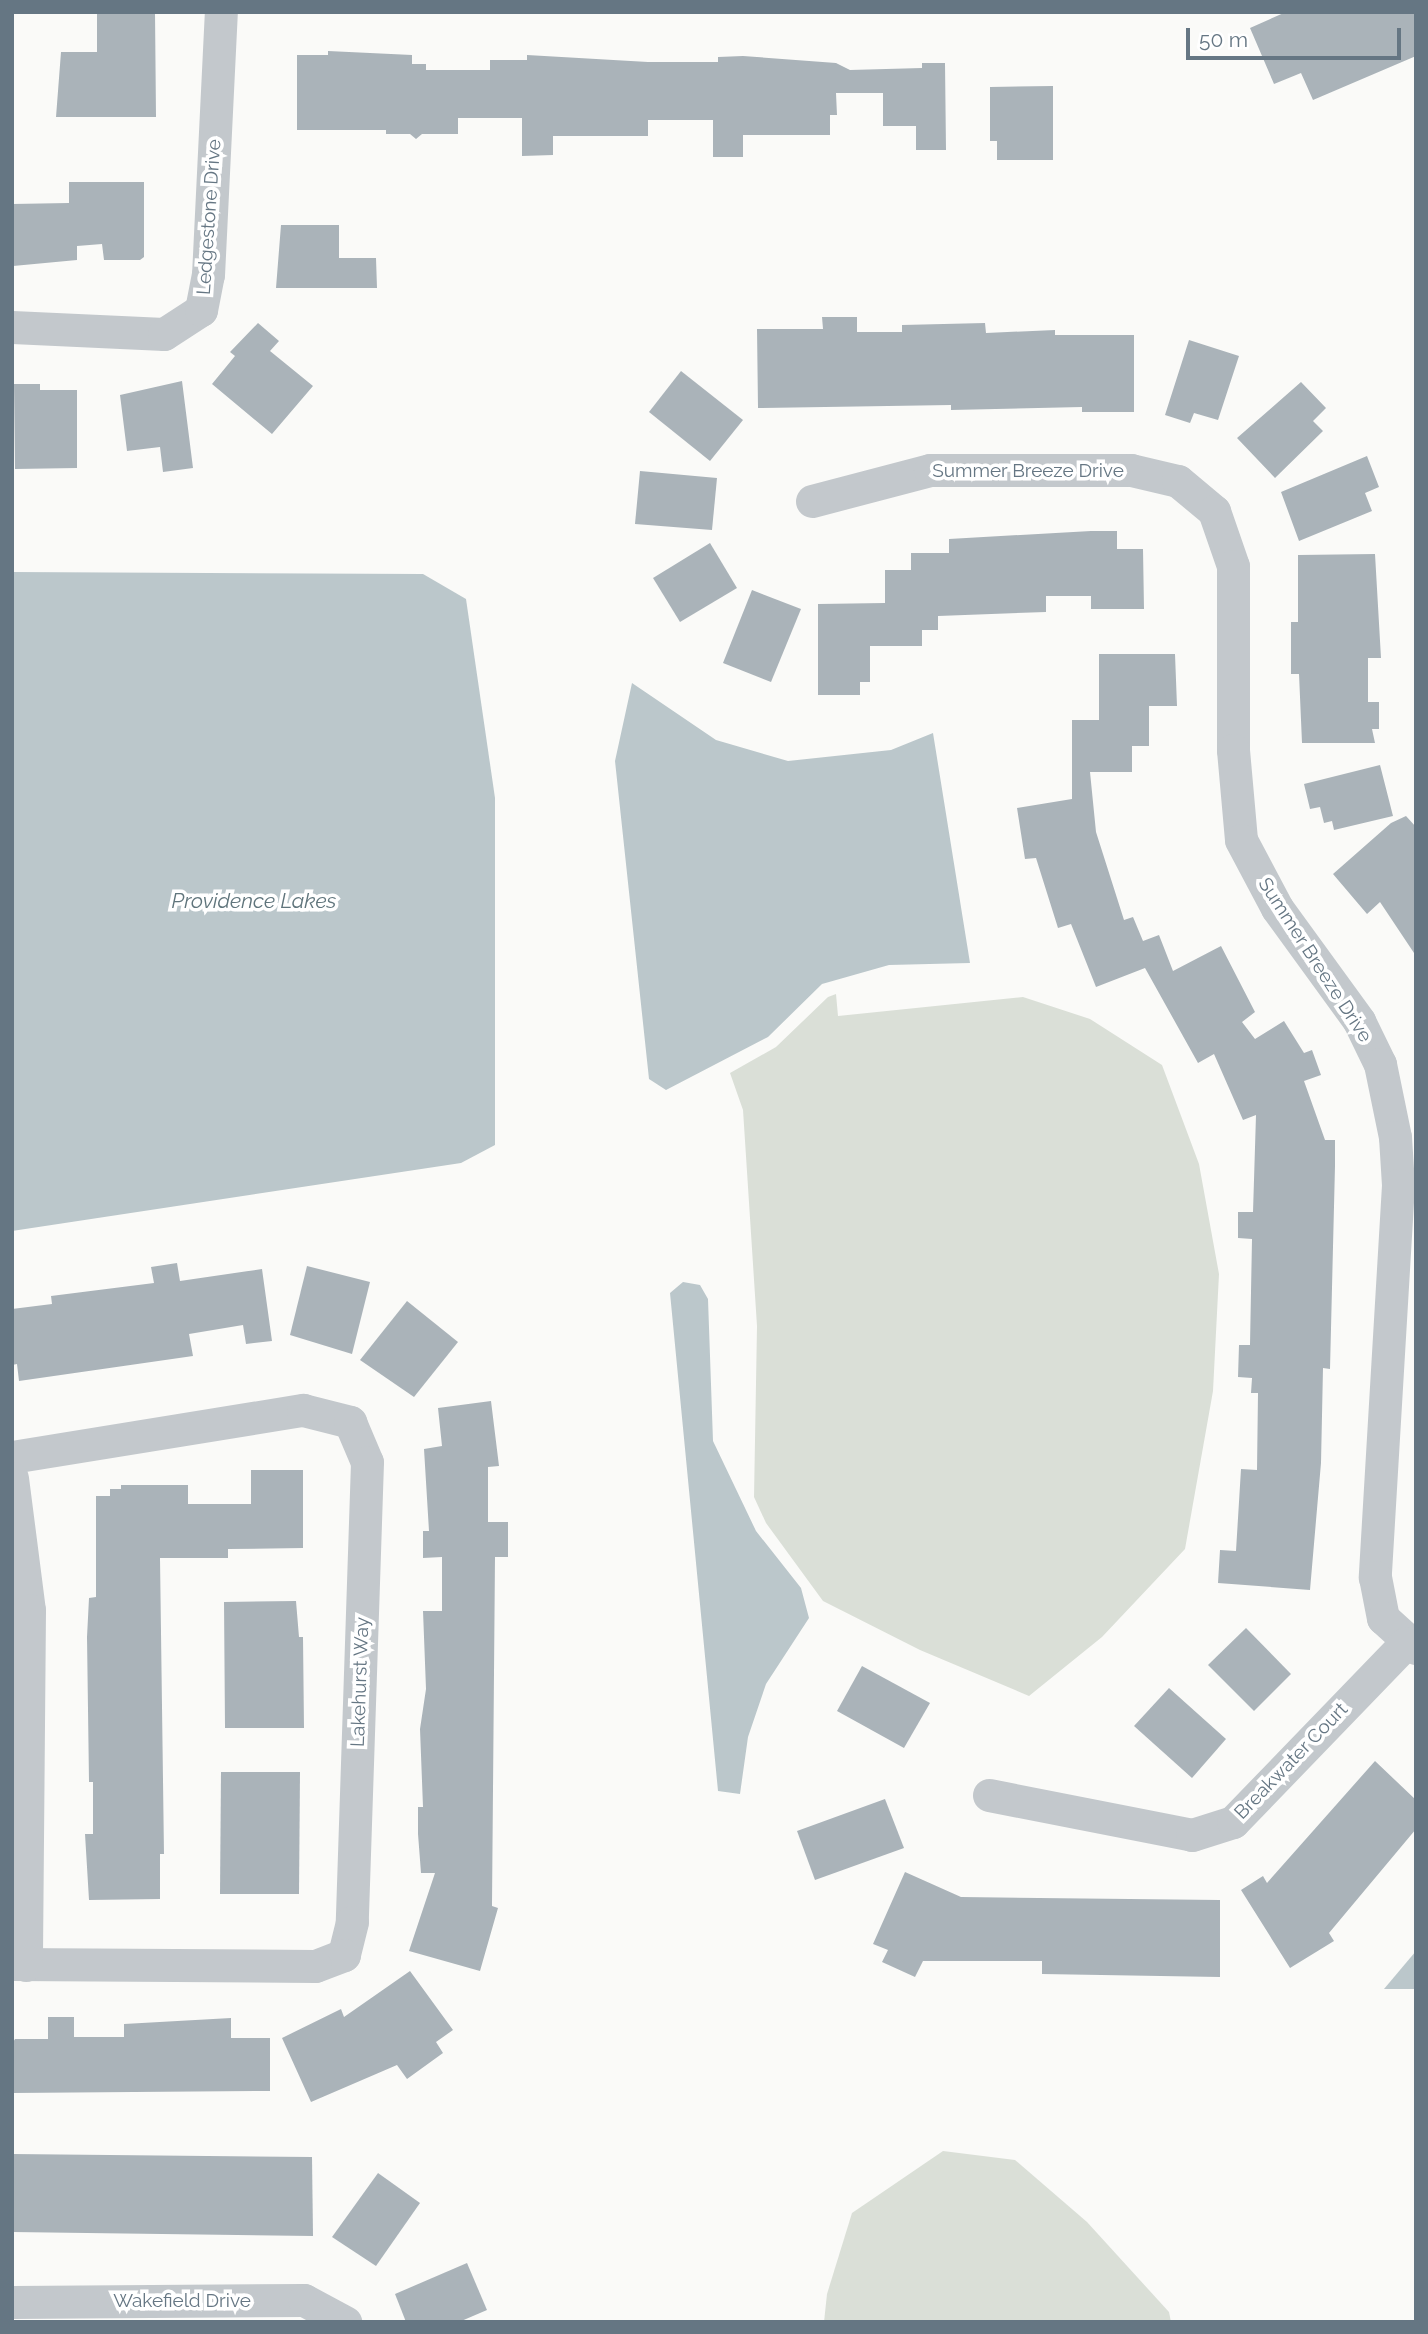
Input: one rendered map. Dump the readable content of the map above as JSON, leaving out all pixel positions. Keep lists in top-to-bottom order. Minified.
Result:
{"streets":{"street":["Ledgestone Drive","Summer Breeze Drive","Lakehurst Way","Breakwater Court","Wakefield Drive"]},"crossings":[["Summer Breeze Drive","Breakwater Court"]],"water":["Providence Lakes"],"scale_bar":"50 m"}
